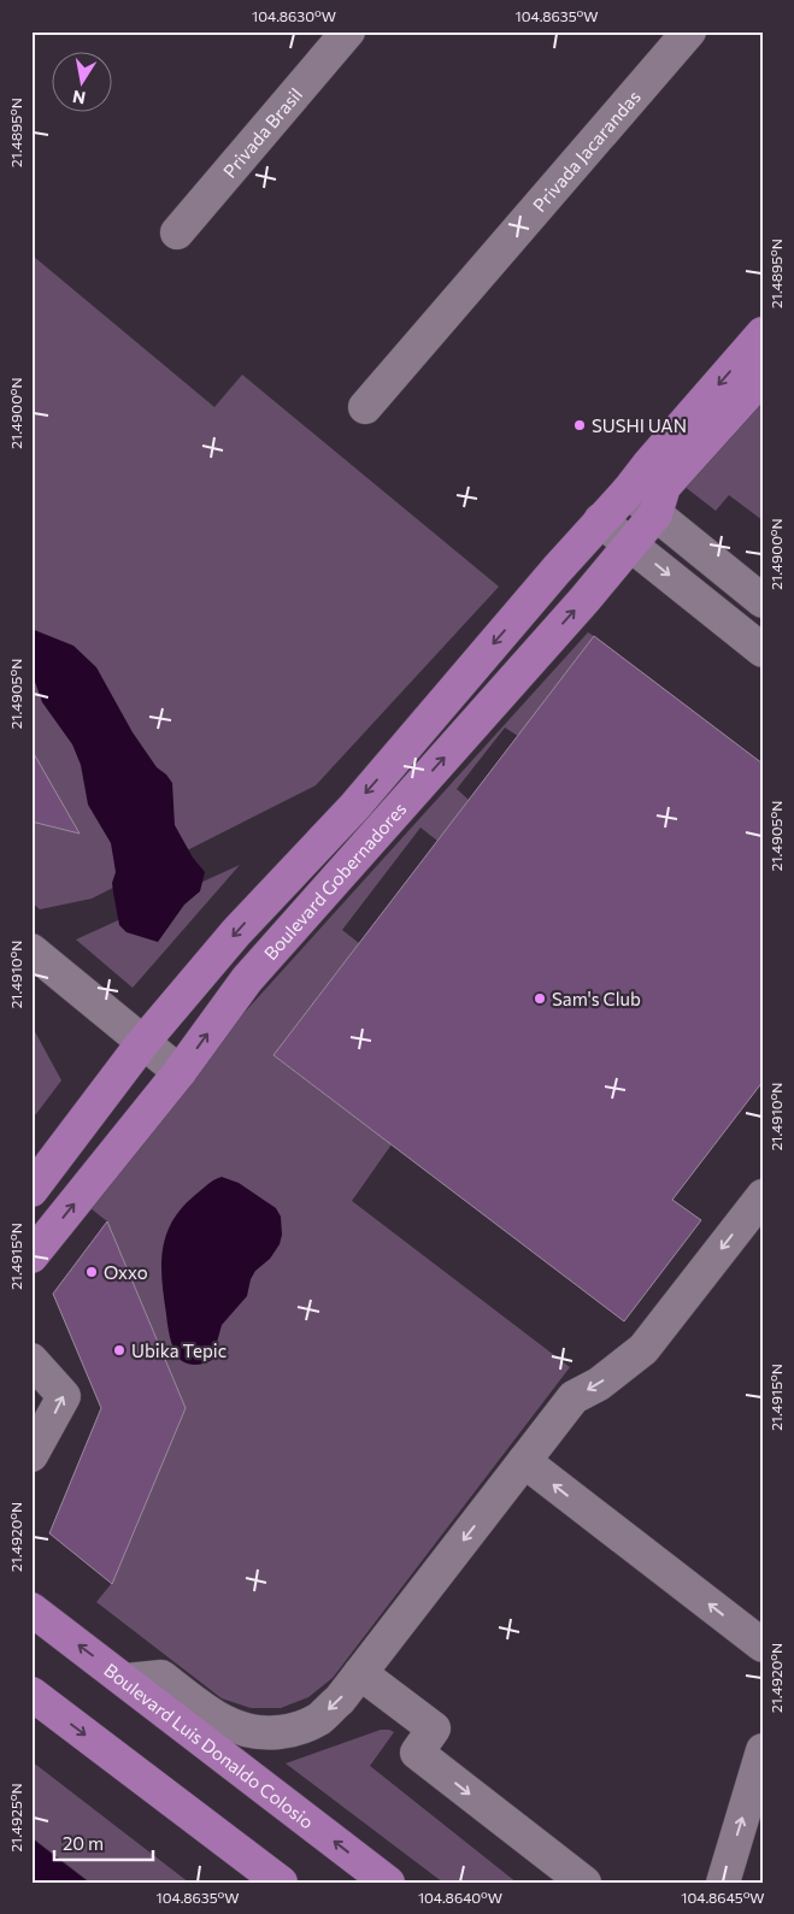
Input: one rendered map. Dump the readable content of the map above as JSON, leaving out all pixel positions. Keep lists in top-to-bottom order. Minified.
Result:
{"streets":{"main road":["Boulevard Gobernadores","Boulevard Luis Donaldo Colosio"],"street":["Privada Brasil","Privada Jacarandas"]},"places":["SUSHI UAN","Sam's Club","Oxxo","Ubika Tepic"],"scale_bar":"20 m","north":"bottom","coordinates":["104.8630°W","104.8635°W","21.4895°N","21.4900°N","21.4905°N","21.4910°N","21.4915°N","21.4920°N","21.4925°N","104.8640°W","104.8645°W"]}
